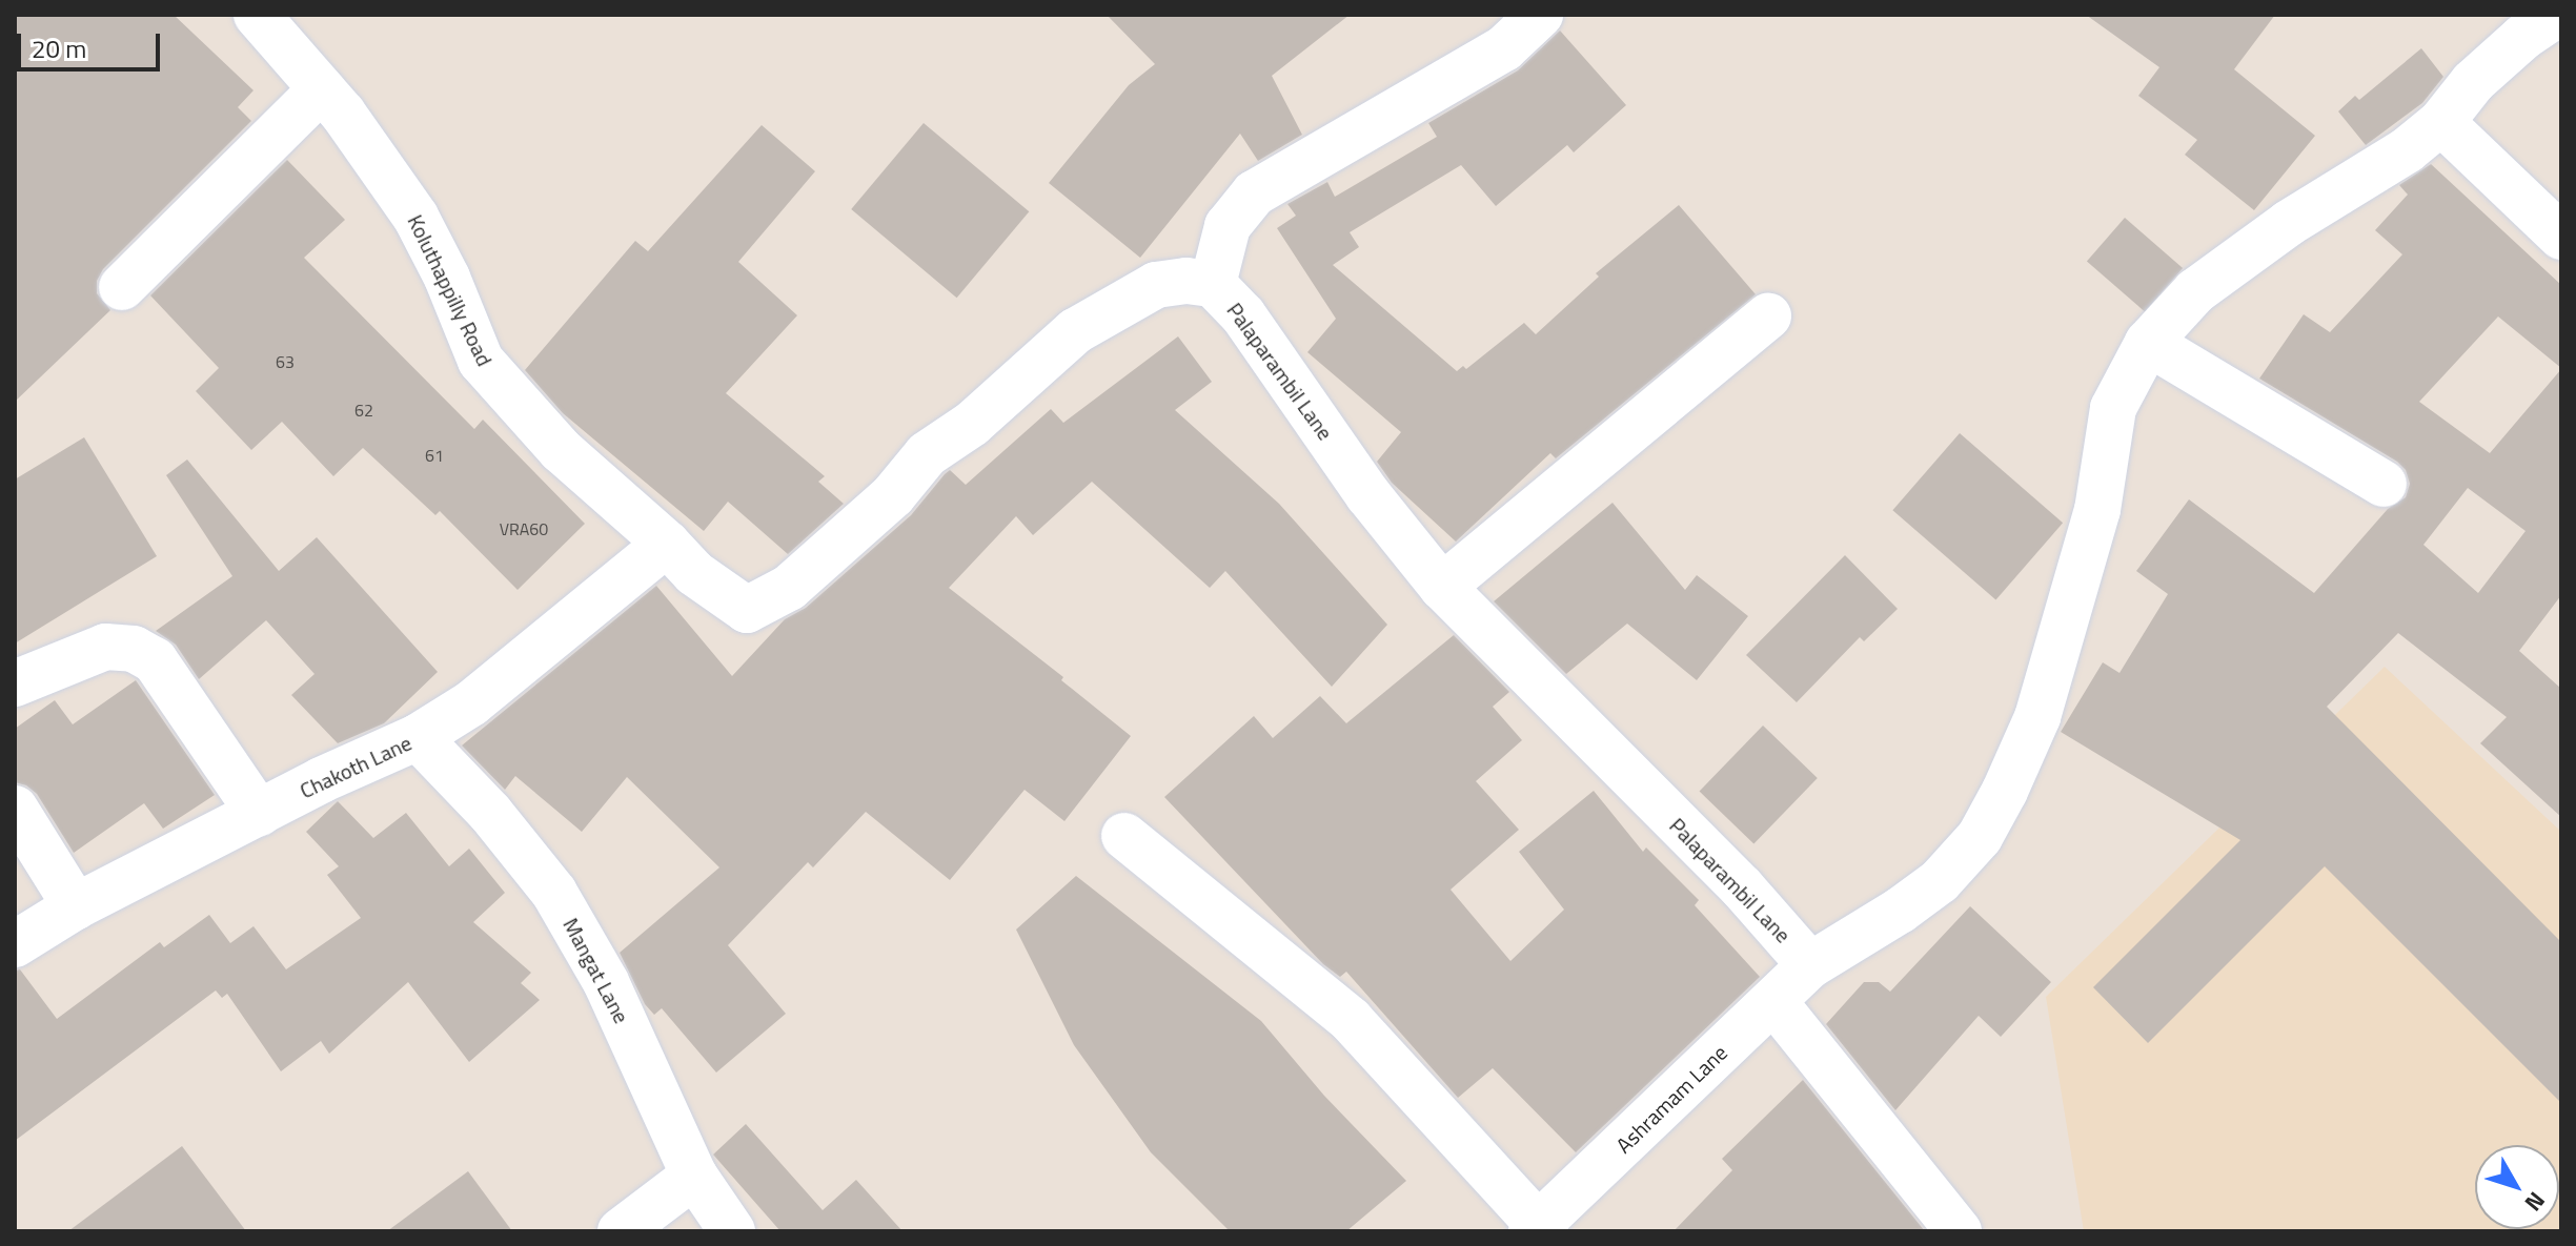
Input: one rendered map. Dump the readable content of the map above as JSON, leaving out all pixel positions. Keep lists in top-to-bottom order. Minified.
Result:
{"streets":{"street":["Koluthappilly Road","Palaparambil Lane","Chakoth Lane","Mangat Lane","Ashramam Lane"]},"crossings":[["Koluthappilly Road","Palaparambil Lane"],["Koluthappilly Road","Chakoth Lane"],["Palaparambil Lane","Chakoth Lane"],["Palaparambil Lane","Ashramam Lane"],["Chakoth Lane","Mangat Lane"]],"house_numbers":["63","62","61","VRA60"],"scale_bar":"20 m","north":"bottom right"}
